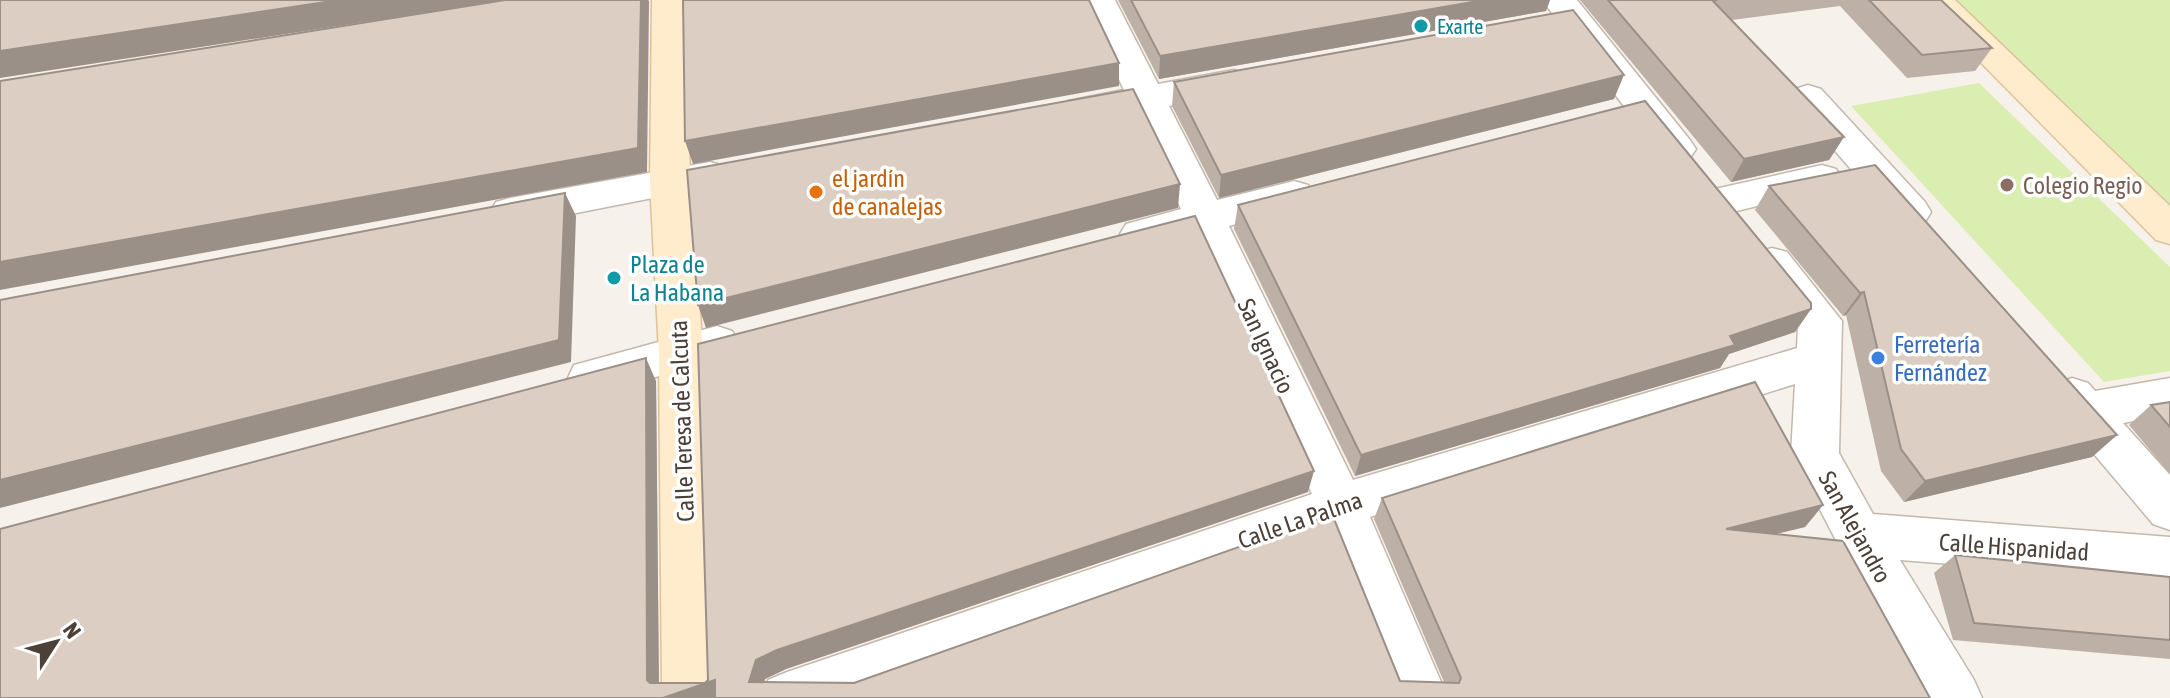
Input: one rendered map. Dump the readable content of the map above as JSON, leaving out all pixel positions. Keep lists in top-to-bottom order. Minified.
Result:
{"streets":{"street":["San Ignacio","Calle Teresa de Calcuta","Calle La Palma","San Alejandro","Calle Hispanidad"]},"crossings":[["San Ignacio","Calle La Palma"],["Calle La Palma","San Alejandro"],["San Alejandro","Calle Hispanidad"]],"places":["Exarte","Colegio Regio","el jardín de canalejas","Plaza de La Habana","Ferretería Fernández"],"north":"top right"}
